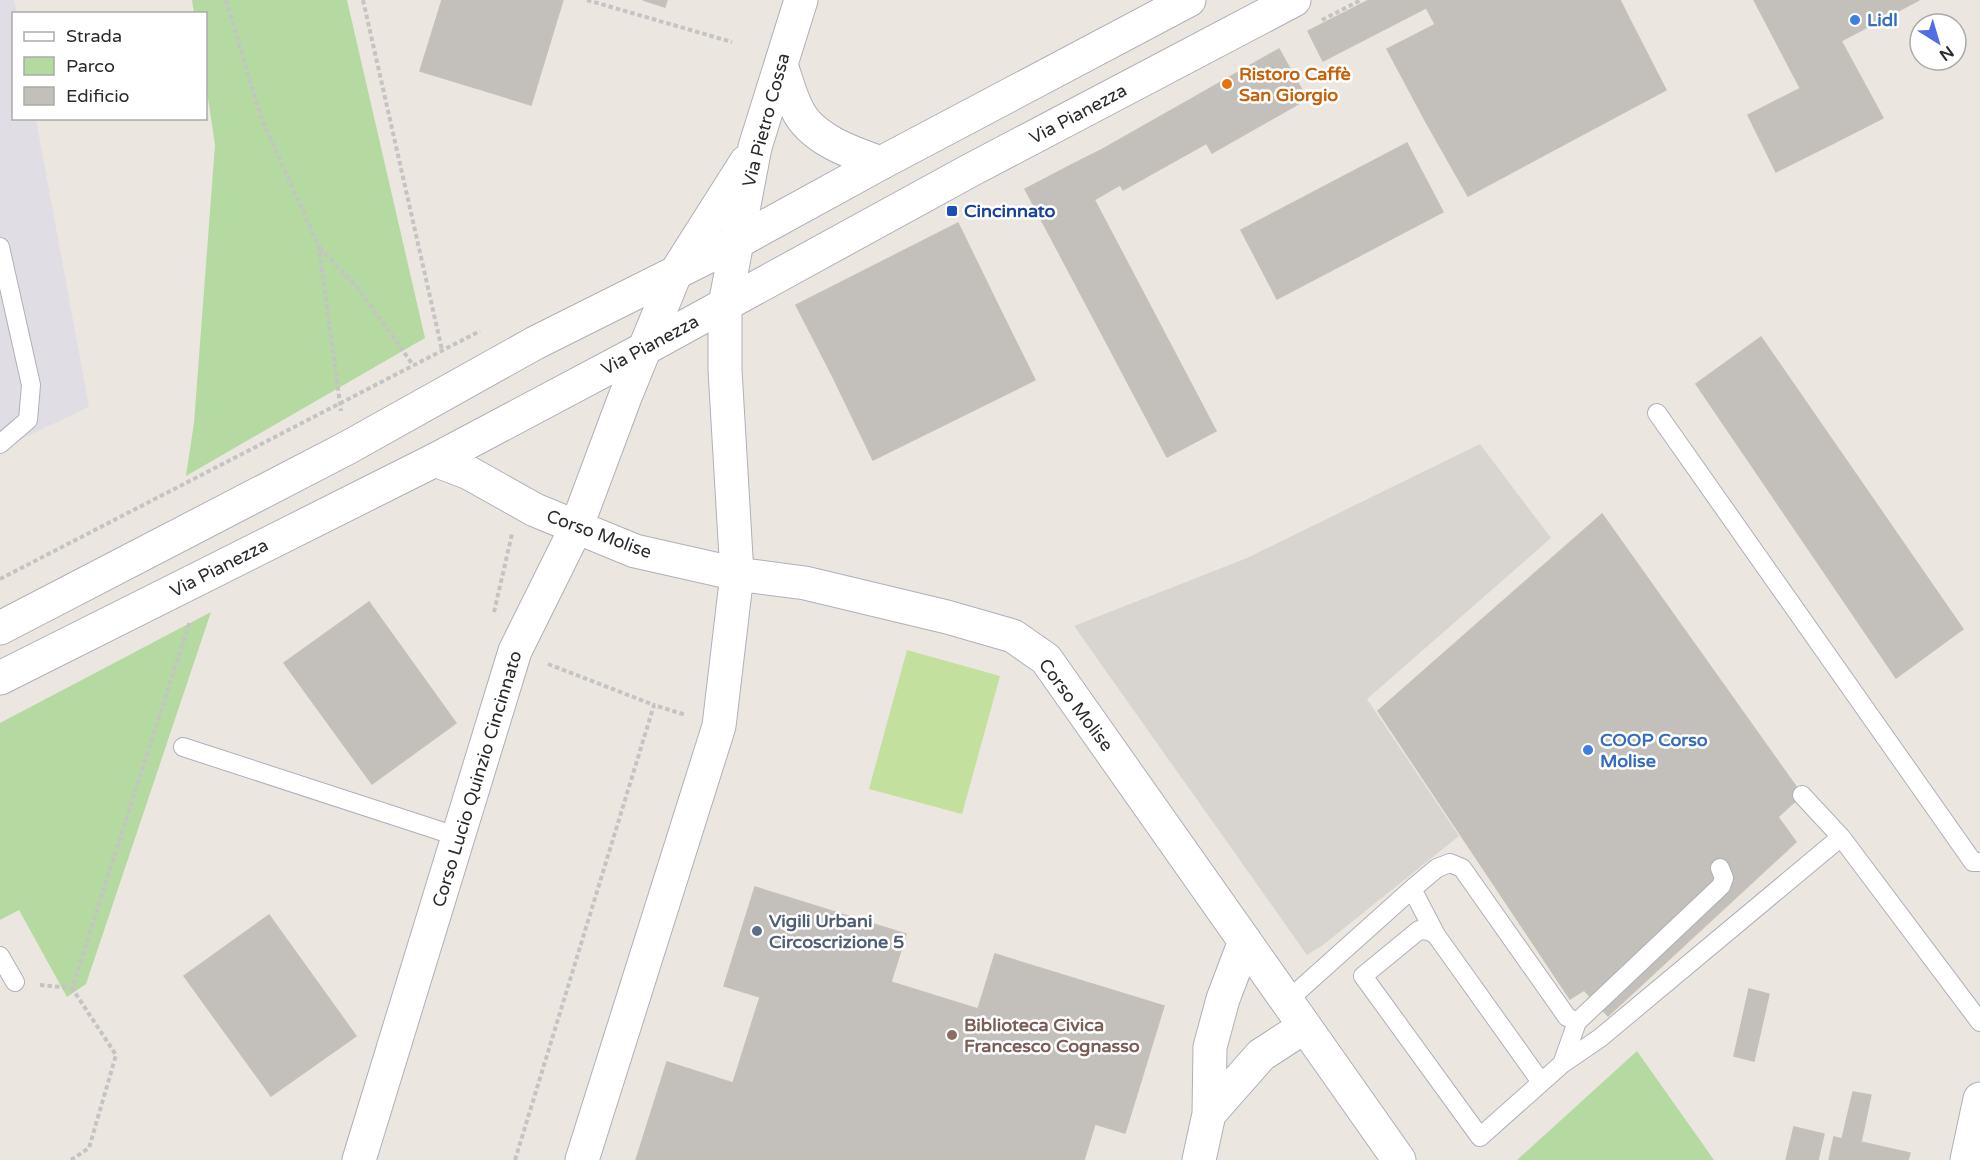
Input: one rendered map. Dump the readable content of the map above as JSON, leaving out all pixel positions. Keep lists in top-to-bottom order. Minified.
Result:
{"streets":{"street":["Via Pianezza","Via Pietro Cossa","Corso Molise","Corso Lucio Quinzio Cincinnato"]},"crossings":[["Via Pianezza","Corso Molise"],["Via Pianezza","Corso Lucio Quinzio Cincinnato"],["Via Pietro Cossa","Corso Lucio Quinzio Cincinnato"],["Corso Molise","Corso Lucio Quinzio Cincinnato"]],"places":{"other":["Lidl","Ristoro Caffè San Giorgio","COOP Corso Molise","Vigili Urbani Circoscrizione 5","Biblioteca Civica Francesco Cognasso"],"transit":["Cincinnato"]},"legend":["Strada","Parco","Edificio"],"north":"bottom right"}
